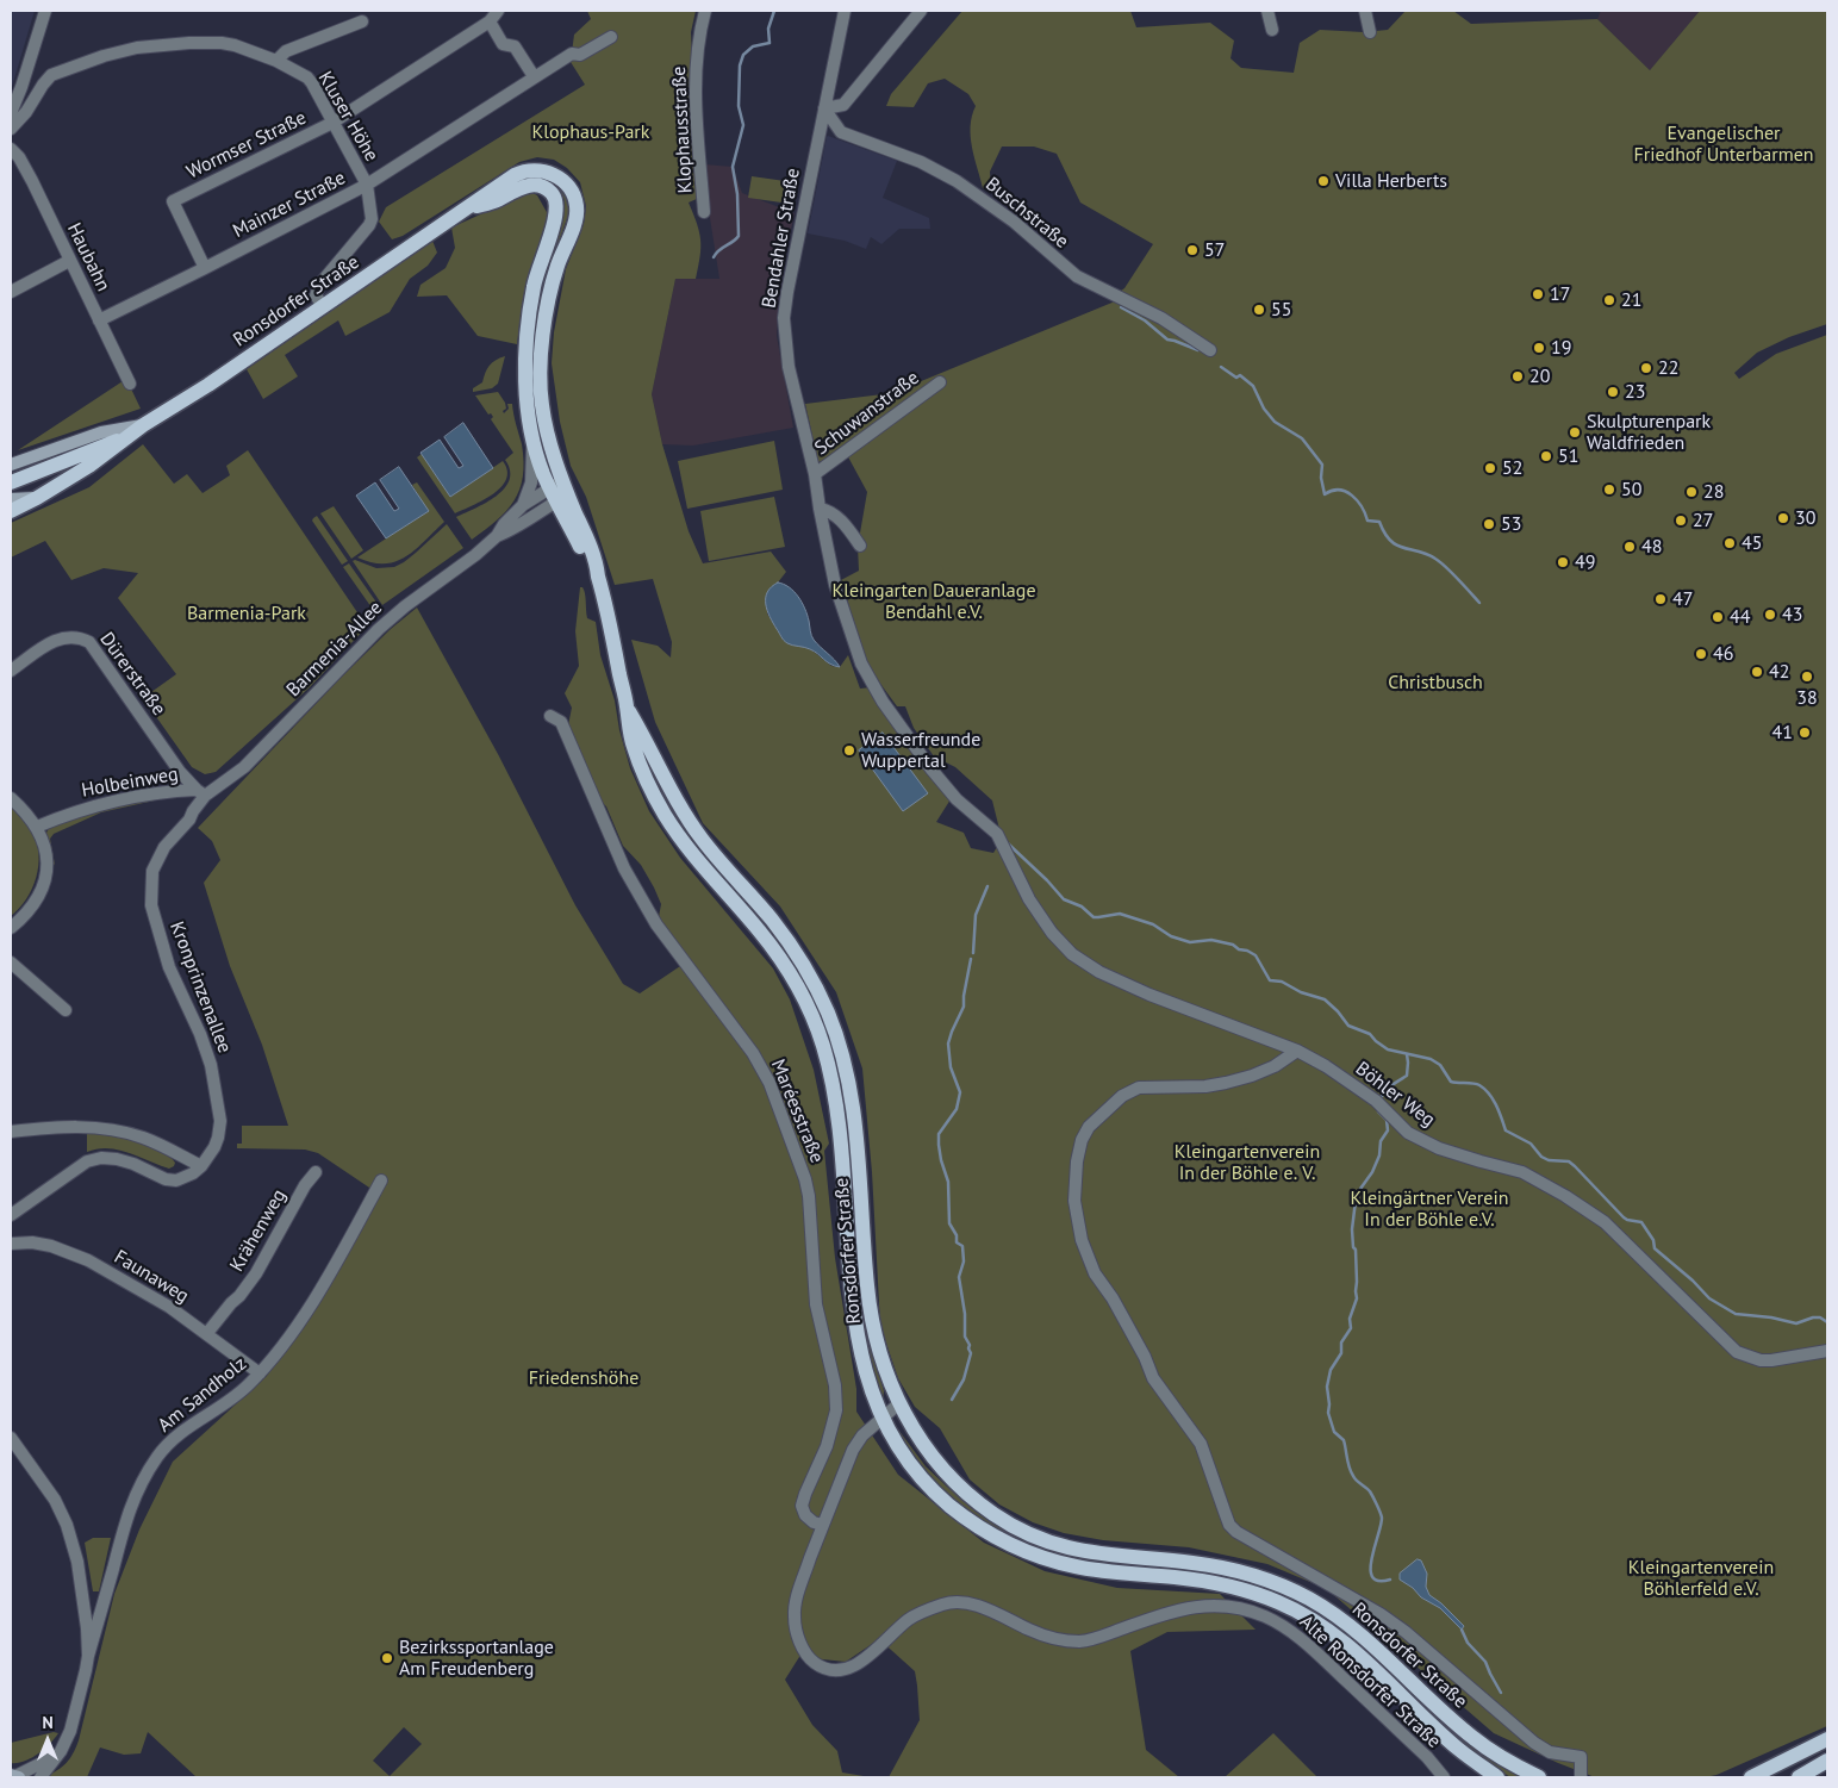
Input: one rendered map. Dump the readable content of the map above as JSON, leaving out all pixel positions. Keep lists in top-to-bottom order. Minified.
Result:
{"streets":{"main road":["Ronsdorfer Straße"],"street":["Kluser Höhe","Klophausstraße","Wormser Straße","Mainzer Straße","Buschstraße","Bendahler Straße","Haubahn","Schuwanstraße","Barmenia-Allee","Dürerstraße","Holbeinweg","Kronprinzenallee","Böhler Weg","Maréesstraße","Krähenweg","Faunaweg","Am Sandholz","Alte Ronsdorfer Straße"]},"crossings":[["Kluser Höhe","Wormser Straße"],["Kluser Höhe","Mainzer Straße"],["Kluser Höhe","Ronsdorfer Straße"],["Wormser Straße","Mainzer Straße"],["Mainzer Straße","Haubahn"],["Buschstraße","Bendahler Straße"],["Bendahler Straße","Schuwanstraße"],["Bendahler Straße","Böhler Weg"],["Ronsdorfer Straße","Barmenia-Allee"],["Ronsdorfer Straße","Alte Ronsdorfer Straße"],["Barmenia-Allee","Dürerstraße"],["Barmenia-Allee","Holbeinweg"],["Barmenia-Allee","Kronprinzenallee"],["Dürerstraße","Holbeinweg"],["Dürerstraße","Kronprinzenallee"],["Holbeinweg","Kronprinzenallee"],["Maréesstraße","Alte Ronsdorfer Straße"],["Krähenweg","Faunaweg"],["Faunaweg","Am Sandholz"]],"parks":["Klophaus-Park","Evangelischer Friedhof Unterbarmen","Kleingarten Daueranlage Bendahl e.V.","Barmenia-Park","Christbusch","Kleingartenverein In der Böhle e. V.","Kleingärtner Verein In der Böhle e.V.","Friedenshöhe","Kleingartenverein Böhlerfeld e.V."],"places":["Villa Herberts","57","17","21","55","19","22","20","23","Skulpturenpark Waldfrieden","51","52","50","28","30","27","53","45","48","49","47","43","44","46","42","38","41","Wasserfreunde Wuppertal","Bezirkssportanlage Am Freudenberg"],"north":"top"}
